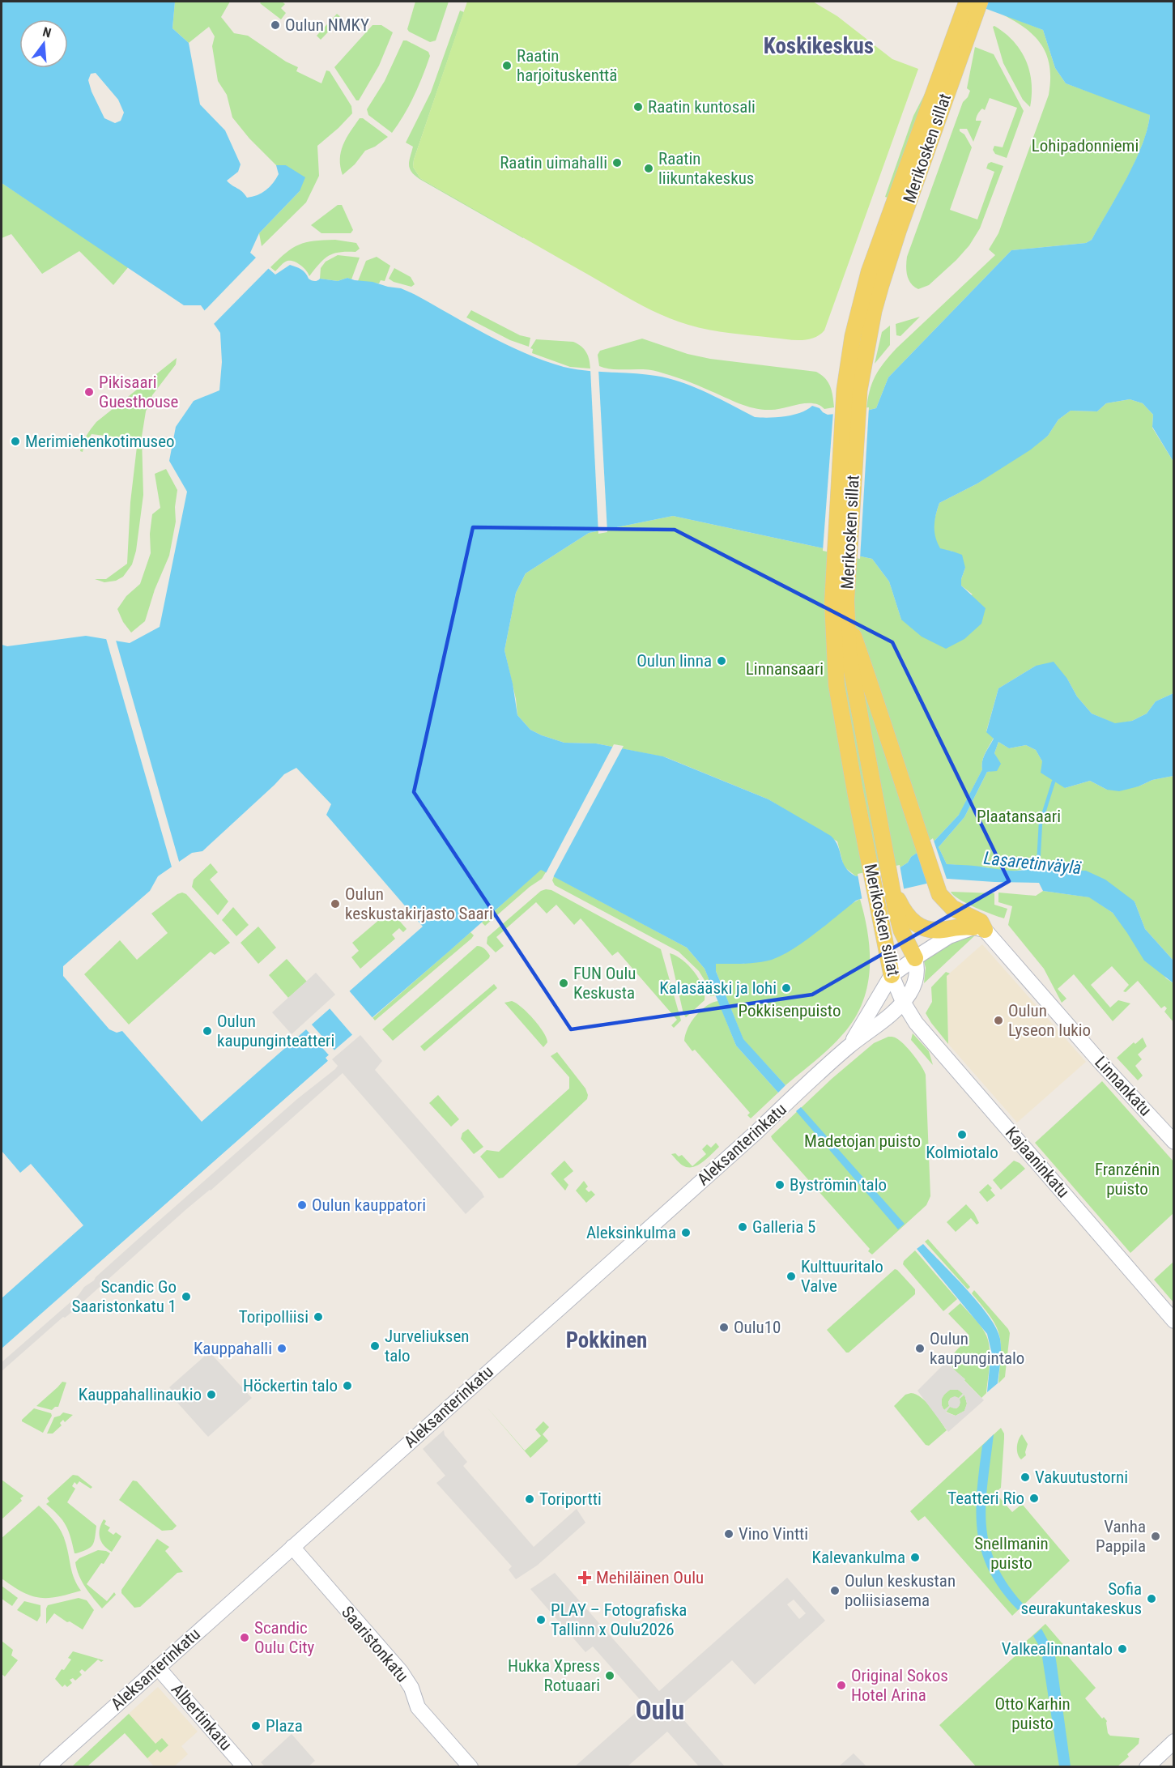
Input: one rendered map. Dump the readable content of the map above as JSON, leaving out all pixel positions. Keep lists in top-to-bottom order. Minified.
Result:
{"streets":{"main road":["Merikosken sillat","Linnankatu","Aleksanterinkatu","Kajaaninkatu","Saaristonkatu","Albertinkatu"]},"crossings":[["Merikosken sillat","Aleksanterinkatu"],["Merikosken sillat","Kajaaninkatu"],["Aleksanterinkatu","Kajaaninkatu"],["Aleksanterinkatu","Saaristonkatu"],["Aleksanterinkatu","Albertinkatu"]],"districts":["Koskikeskus","Pokkinen","Oulu"],"water":["Lasaretinväylä"],"parks":["Lohipadonniemi","Linnansaari","Plaatansaari","Pokkisenpuisto","Madetojan puisto","Franzénin puisto","Snellmanin puisto","Otto Karhin puisto"],"places":{"other":["Oulun NMKY","Raatin harjoituskenttä","Raatin kuntosali","Raatin uimahalli","Raatin liikuntakeskus","Pikisaari Guesthouse","Merimiehenkotimuseo","Oulun linna","Oulun keskustakirjasto Saari","FUN Oulu Keskusta","Kalasääski ja lohi","Oulun Lyseon lukio","Oulun kaupunginteatteri","Kolmiotalo","Byströmin talo","Oulun kauppatori","Galleria 5","Aleksinkulma","Kulttuuritalo Valve","Scandic Go Saaristonkatu 1","Toripolliisi","Oulu10","Jurveliuksen talo","Kauppahalli","Oulun kaupungintalo","Höckertin talo","Kauppahallinaukio","Vakuutustorni","Teatteri Rio","Toriportti","Vino Vintti","Vanha Pappila","Kalevankulma","Oulun keskustan poliisiasema","Sofia seurakuntakeskus","PLAY – Fotografiska Tallinn x Oulu2026","Scandic Oulu City","Valkealinnantalo","Hukka Xpress Rotuaari","Original Sokos Hotel Arina","Plaza"],"health":["Mehiläinen Oulu"]},"north":"top"}
